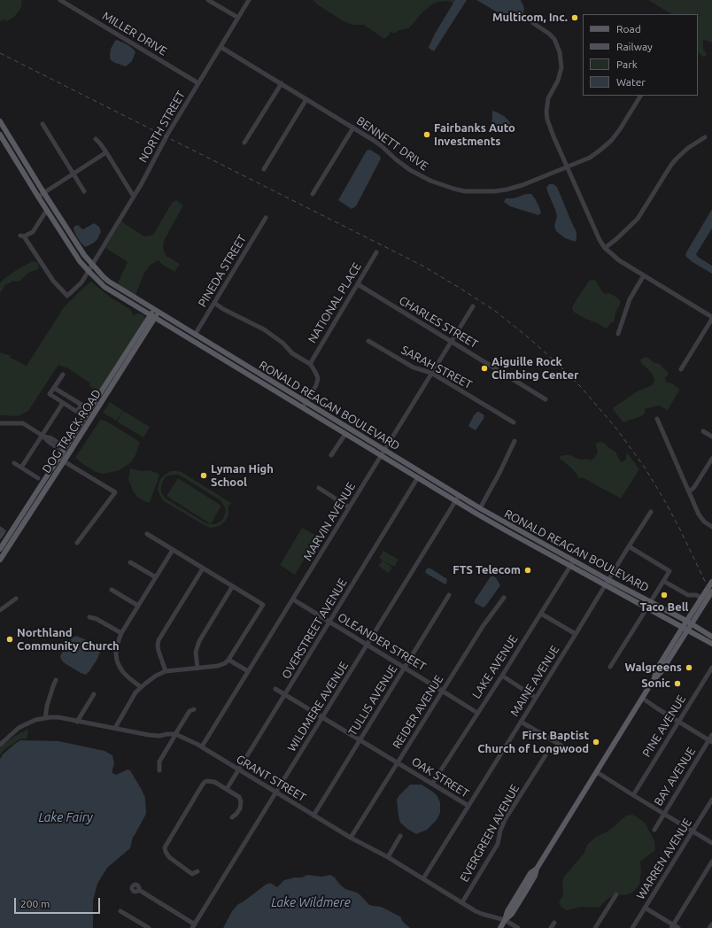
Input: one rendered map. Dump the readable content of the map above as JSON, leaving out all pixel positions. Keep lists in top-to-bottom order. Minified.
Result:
{"streets":{"main road":["RONALD REAGAN BOULEVARD","DOG TRACK ROAD"],"street":["MILLER DRIVE","NORTH STREET","BENNETT DRIVE","PINEDA STREET","NATIONAL PLACE","CHARLES STREET","SARAH STREET","MARVIN AVENUE","OVERSTREET AVENUE","OLEANDER STREET","LAKE AVENUE","MAINE AVENUE","TULLIS AVENUE","WILDMERE AVENUE","REIDER AVENUE","PINE AVENUE","BAY AVENUE","OAK STREET","GRANT STREET","EVERGREEN AVENUE","WARREN AVENUE"]},"crossings":[["MILLER DRIVE","NORTH STREET"],["NORTH STREET","BENNETT DRIVE"],["NORTH STREET","RONALD REAGAN BOULEVARD"],["PINEDA STREET","RONALD REAGAN BOULEVARD"],["NATIONAL PLACE","CHARLES STREET"],["CHARLES STREET","MARVIN AVENUE"],["SARAH STREET","MARVIN AVENUE"],["RONALD REAGAN BOULEVARD","DOG TRACK ROAD"],["RONALD REAGAN BOULEVARD","MARVIN AVENUE"],["RONALD REAGAN BOULEVARD","OVERSTREET AVENUE"],["RONALD REAGAN BOULEVARD","LAKE AVENUE"],["RONALD REAGAN BOULEVARD","MAINE AVENUE"],["RONALD REAGAN BOULEVARD","WILDMERE AVENUE"],["MARVIN AVENUE","OLEANDER STREET"],["MARVIN AVENUE","GRANT STREET"],["OVERSTREET AVENUE","OLEANDER STREET"],["OVERSTREET AVENUE","OAK STREET"],["OVERSTREET AVENUE","GRANT STREET"],["OLEANDER STREET","LAKE AVENUE"],["OLEANDER STREET","TULLIS AVENUE"],["OLEANDER STREET","WILDMERE AVENUE"],["OLEANDER STREET","REIDER AVENUE"],["LAKE AVENUE","OAK STREET"],["MAINE AVENUE","OAK STREET"],["MAINE AVENUE","GRANT STREET"],["TULLIS AVENUE","OAK STREET"],["TULLIS AVENUE","GRANT STREET"],["WILDMERE AVENUE","OAK STREET"],["WILDMERE AVENUE","GRANT STREET"],["REIDER AVENUE","OAK STREET"],["REIDER AVENUE","GRANT STREET"],["GRANT STREET","EVERGREEN AVENUE"]],"water":["Lake Fairy","Lake Wildmere"],"places":["Multicom, Inc.","Fairbanks Auto Investments","Aiguille Rock Climbing Center","Lyman High School","FTS Telecom","Taco Bell","Northland Community Church","Walgreens","Sonic","First Baptist Church of Longwood"],"legend":["Road","Railway","Park","Water"],"scale_bar":"200 m"}
